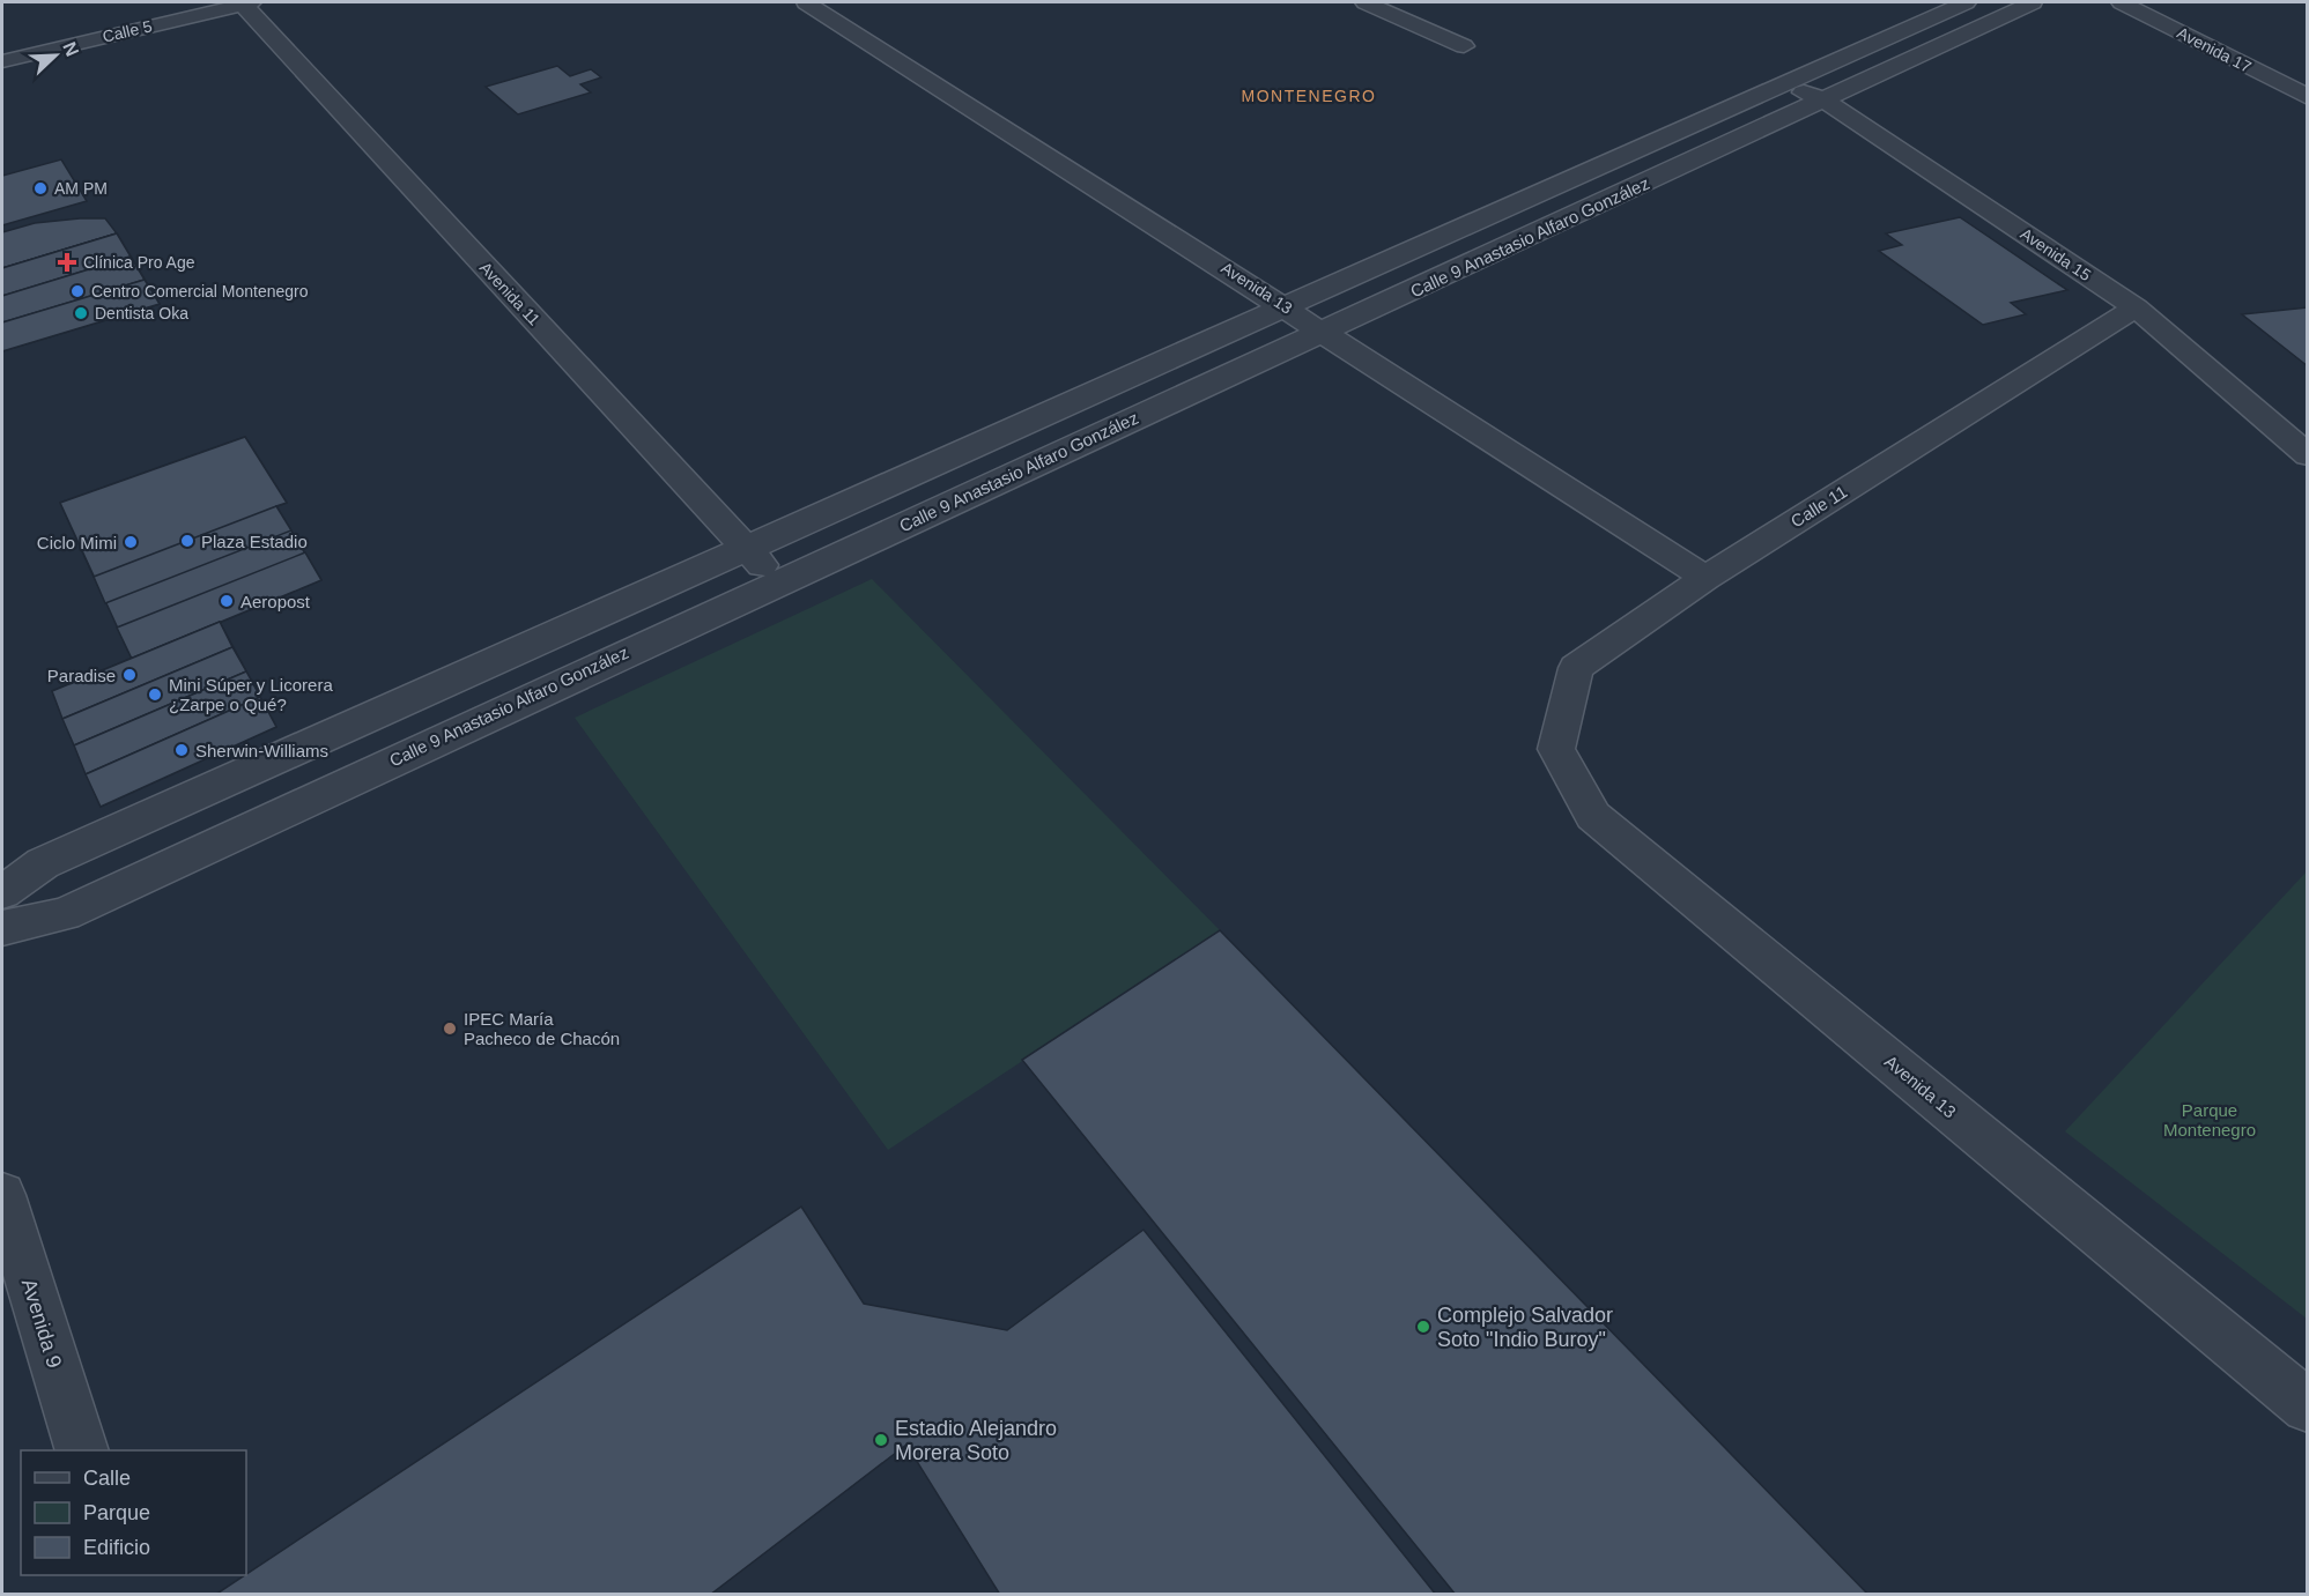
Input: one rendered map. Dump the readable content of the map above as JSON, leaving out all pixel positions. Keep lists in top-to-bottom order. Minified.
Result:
{"streets":{"street":["Calle 5","Avenida 17","Calle 9 Anastasio Alfaro González","Avenida 15","Avenida 13","Avenida 11","Calle 11","Avenida 9"]},"crossings":[["Calle 5","Avenida 11"],["Calle 9 Anastasio Alfaro González","Avenida 15"],["Calle 9 Anastasio Alfaro González","Avenida 13"],["Calle 9 Anastasio Alfaro González","Avenida 11"],["Avenida 15","Calle 11"],["Avenida 13","Calle 11"]],"districts":["MONTENEGRO"],"parks":["Parque Montenegro"],"places":{"other":["AM PM","Centro Comercial Montenegro","Dentista Oka","Plaza Estadio","Ciclo Mimi","Aeropost","Paradise","Mini Súper y Licorera ¿Zarpe o Qué?","Sherwin-Williams","IPEC María Pacheco de Chacón","Complejo Salvador Soto \"Indio Buroy\"","Estadio Alejandro Morera Soto"],"health":["Clínica Pro Age"]},"legend":["Calle","Parque","Edificio"],"north":"top right"}
